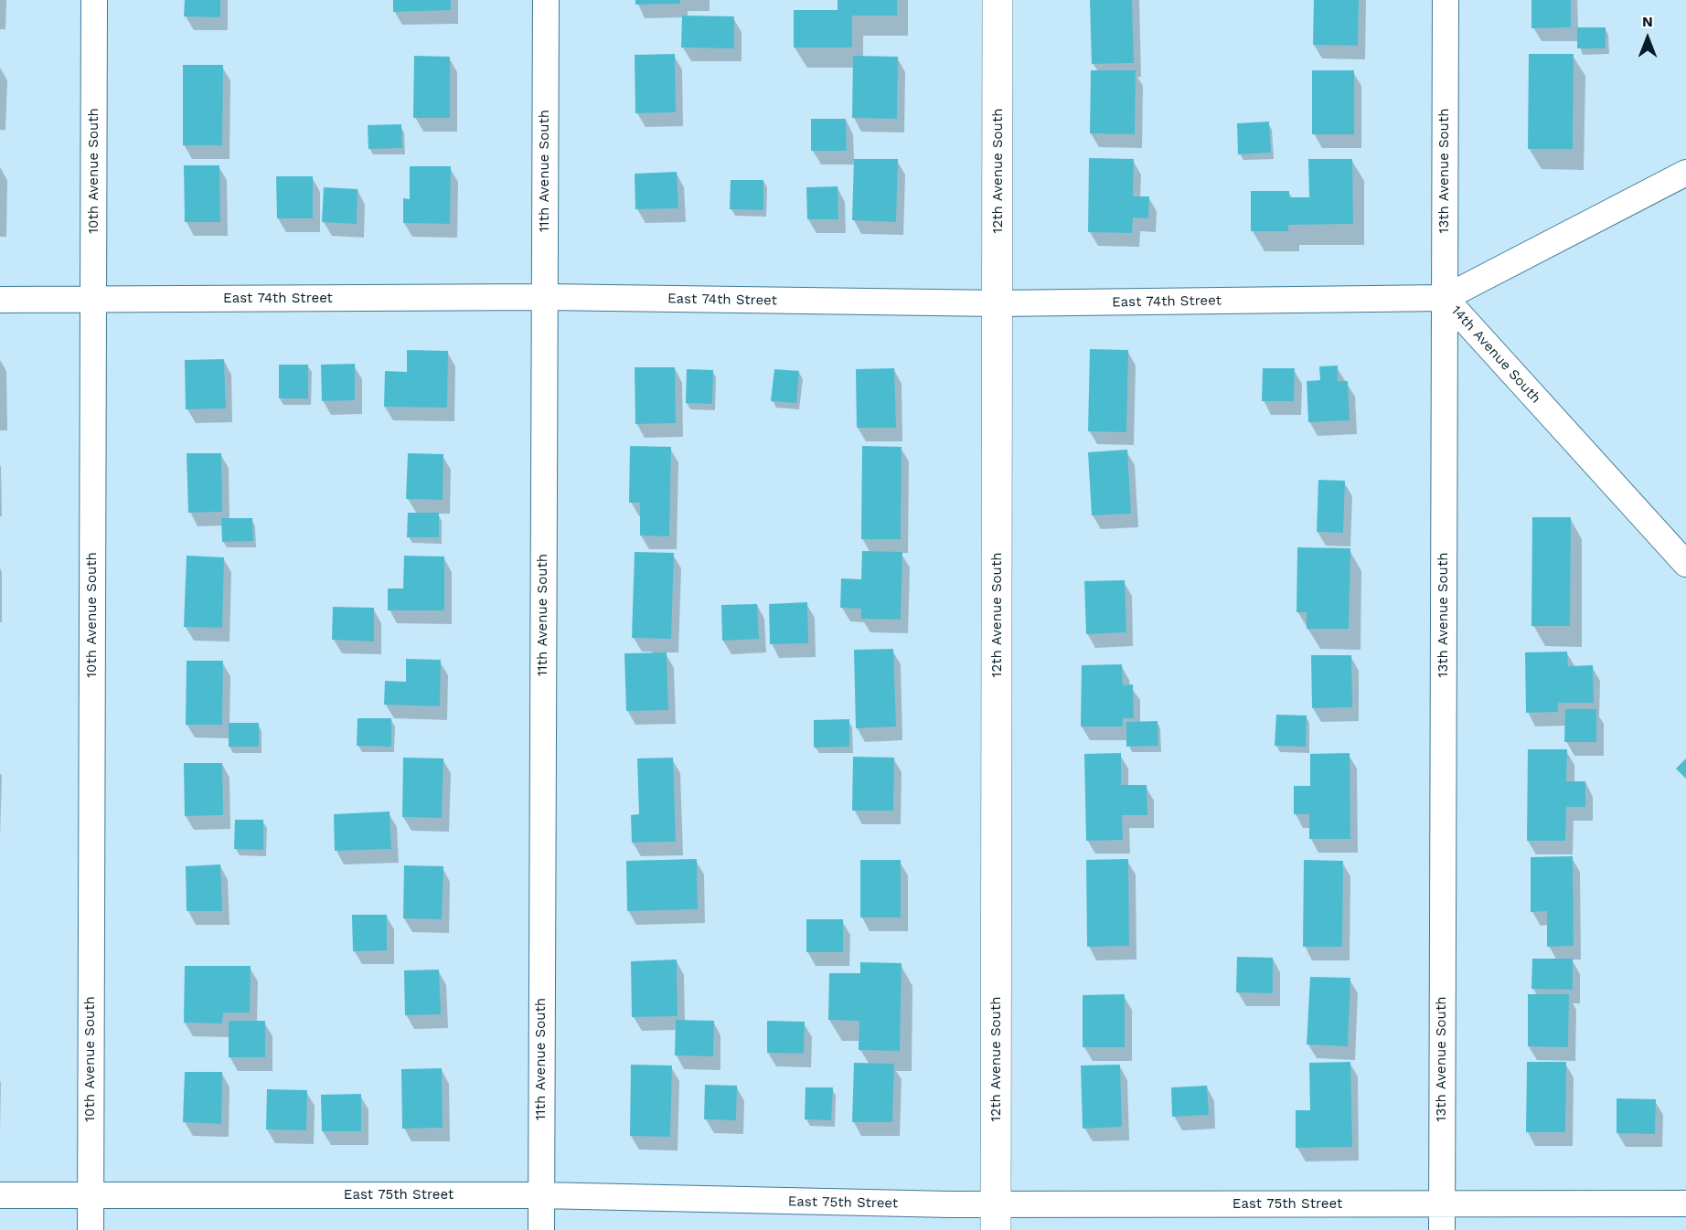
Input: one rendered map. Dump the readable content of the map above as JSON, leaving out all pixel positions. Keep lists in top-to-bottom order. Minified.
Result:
{"streets":{"street":["10th Avenue South","11th Avenue South","12th Avenue South","13th Avenue South","East 74th Street","14th Avenue South","East 75th Street"]},"crossings":[["10th Avenue South","East 74th Street"],["10th Avenue South","East 75th Street"],["11th Avenue South","East 74th Street"],["11th Avenue South","East 75th Street"],["12th Avenue South","East 74th Street"],["12th Avenue South","East 75th Street"],["13th Avenue South","East 74th Street"],["13th Avenue South","14th Avenue South"],["13th Avenue South","East 75th Street"],["East 74th Street","14th Avenue South"]],"north":"top"}
